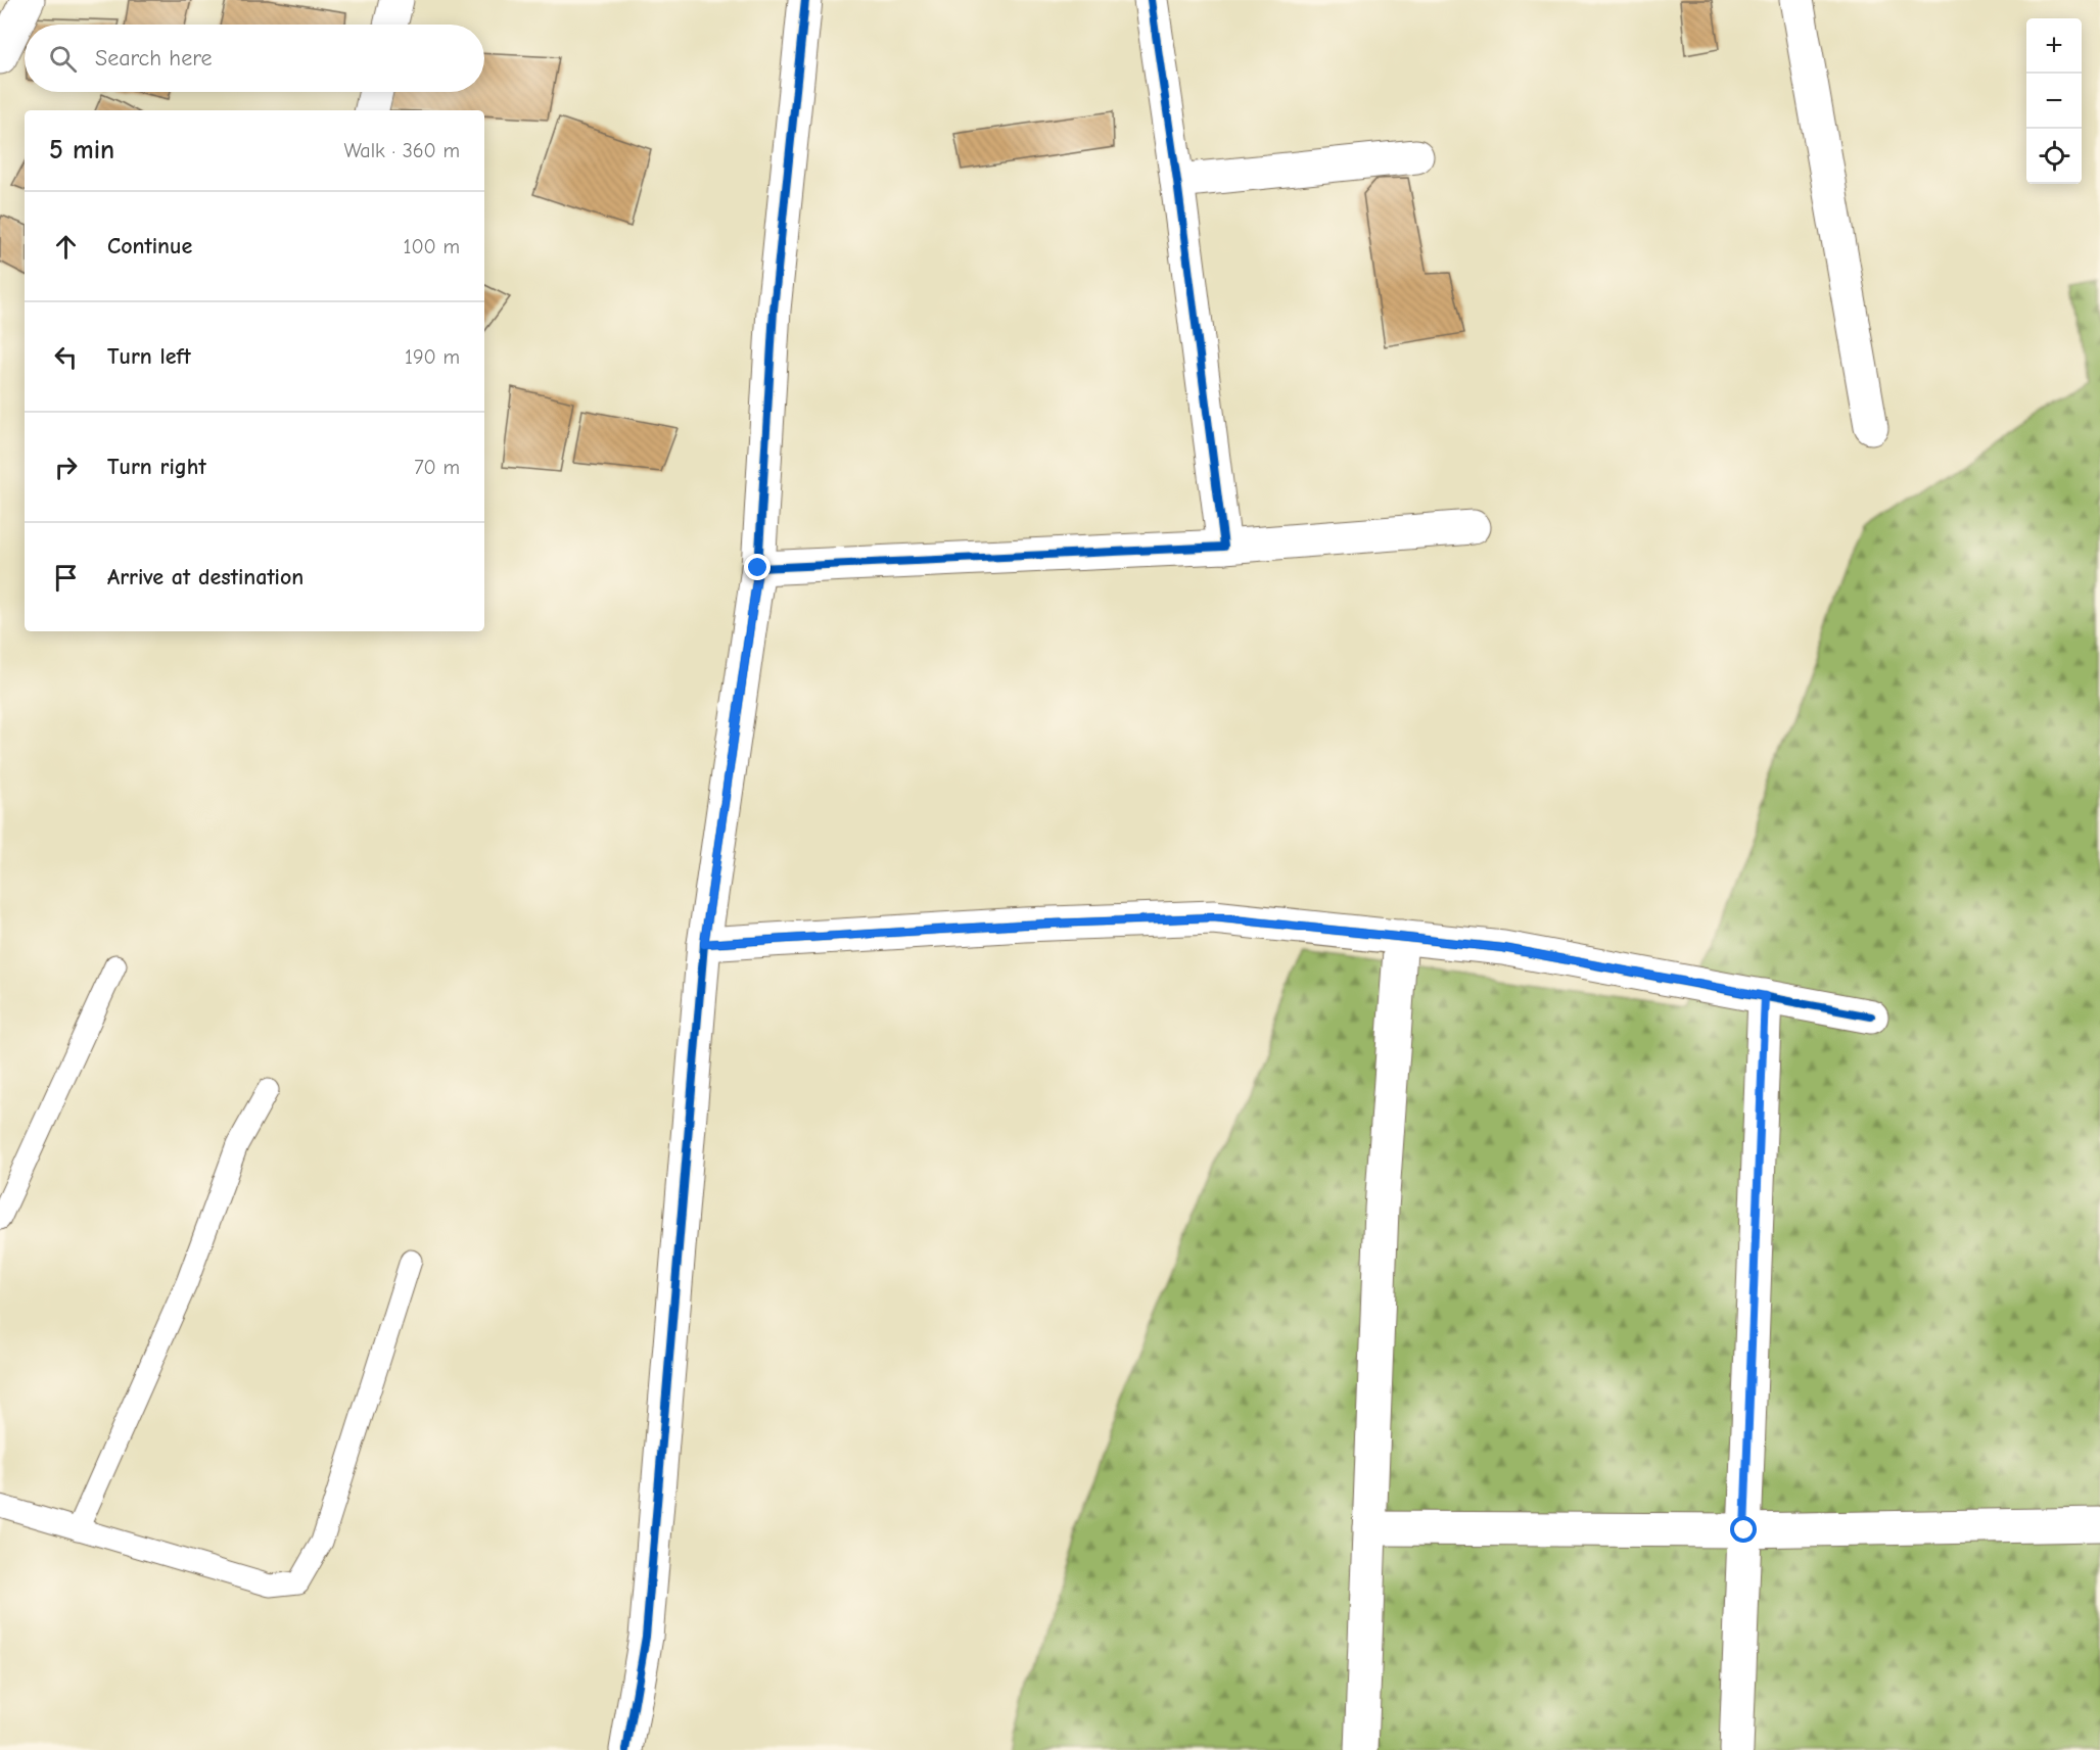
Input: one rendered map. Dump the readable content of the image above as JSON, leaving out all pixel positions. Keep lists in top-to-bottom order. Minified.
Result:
{"page":{"map_buttons":["+","−"],"search":"Search here","heading":["5 min","Walk · 360 m"],"list":[["Continue","100 m"],["Turn left","190 m"],["Turn right","70 m"],"Arrive at destination"]}}
